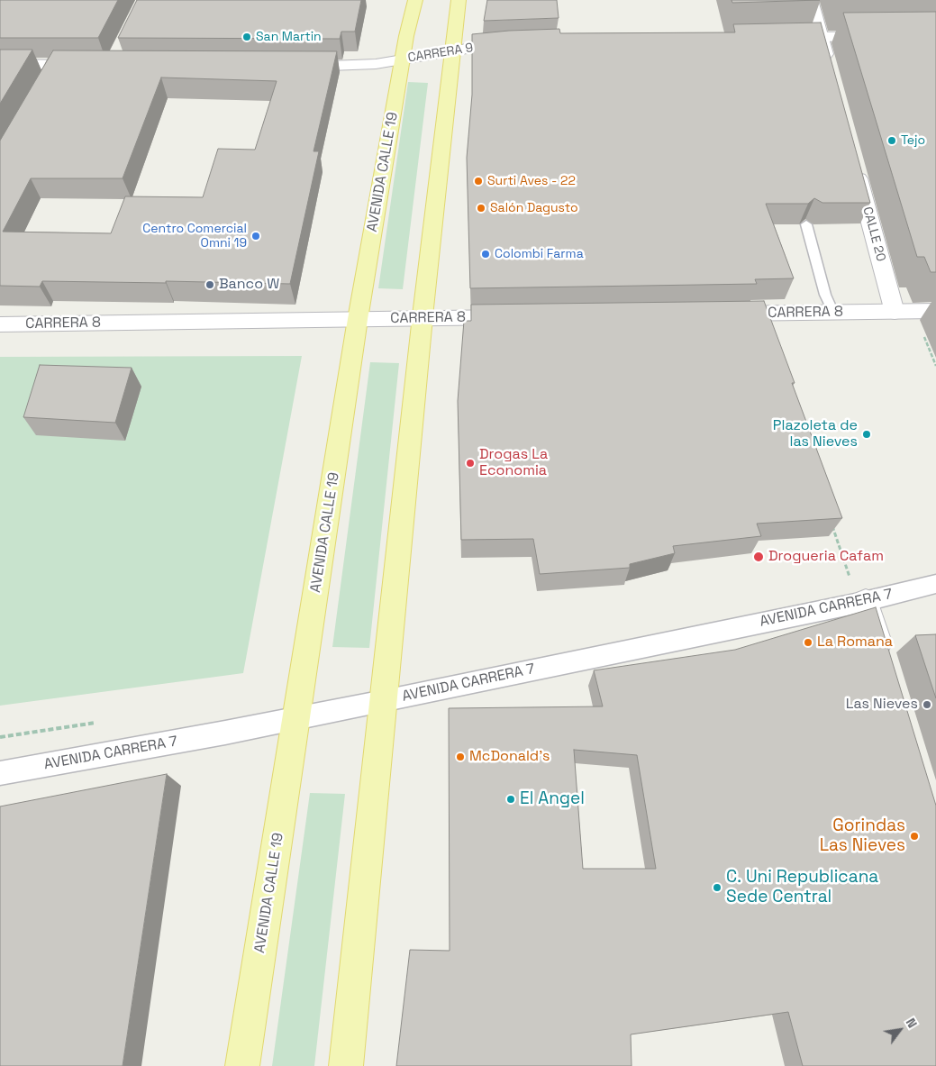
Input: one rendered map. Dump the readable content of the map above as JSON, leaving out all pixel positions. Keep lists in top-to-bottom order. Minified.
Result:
{"streets":{"main road":["AVENIDA CALLE 19"],"street":["CARRERA 9","CALLE 20","CARRERA 8","AVENIDA CARRERA 7"]},"crossings":[["CARRERA 9","AVENIDA CALLE 19"],["AVENIDA CALLE 19","CARRERA 8"],["AVENIDA CALLE 19","AVENIDA CARRERA 7"],["CALLE 20","CARRERA 8"]],"places":["San Martin","Tejo","Surti Aves - 22","Salón Dagusto","Centro Comercial Omni 19","Colombi Farma","Banco W","Plazoleta de las Nieves","Drogas La Economia","Drogueria Cafam","La Romana","Las Nieves","McDonald's","El Angel","Gorindas Las Nieves","C. Uni Republicana Sede Central"],"north":"top right"}
